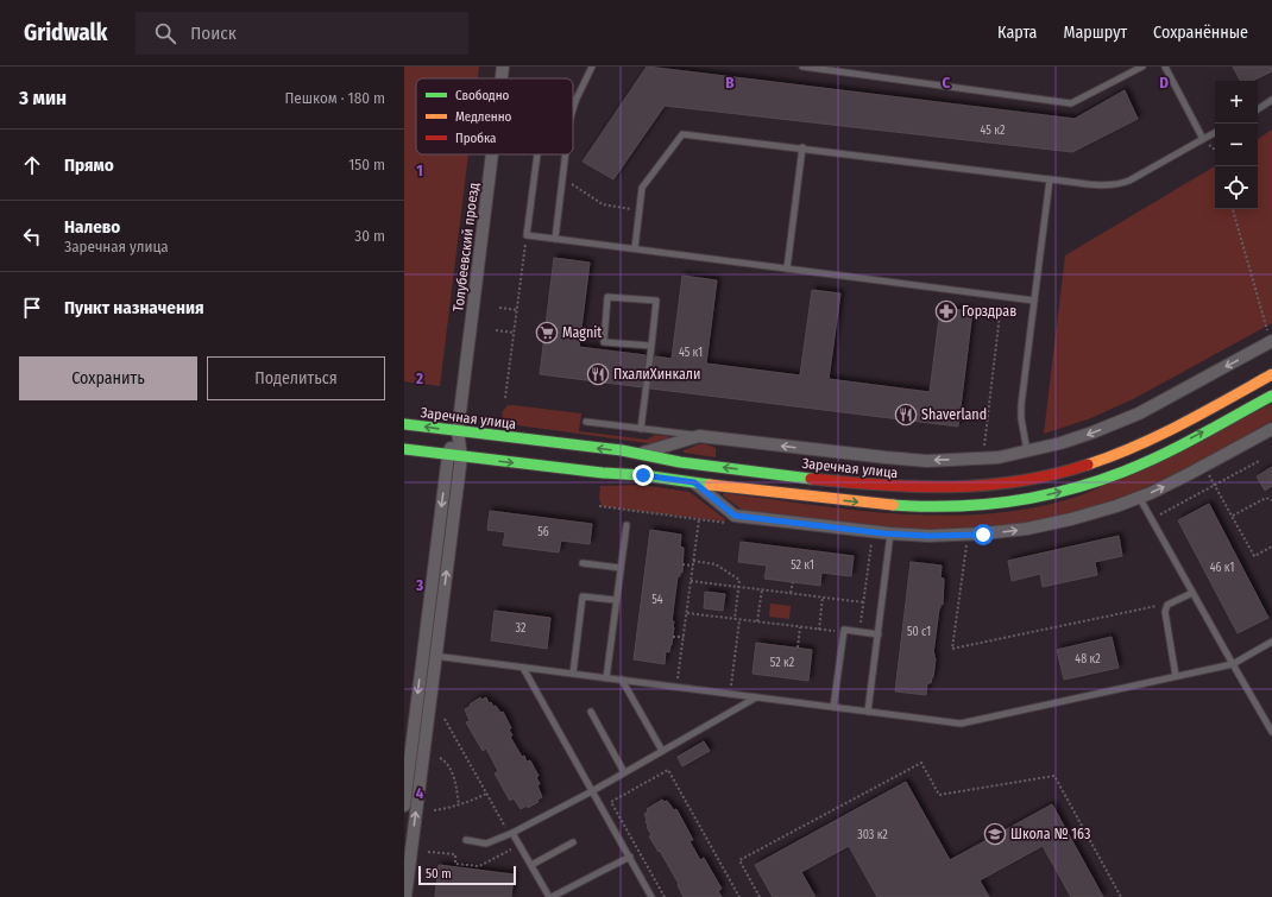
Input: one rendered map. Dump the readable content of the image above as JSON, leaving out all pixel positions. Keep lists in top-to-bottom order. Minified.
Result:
{"streets":{"street":["Толубеевский проезд","Заречная улица"]},"crossings":[["Толубеевский проезд","Заречная улица"]],"places":{"pharmacy":["Горздрав"],"supermarket":["Magnit"],"restaurant":["ПхалиХинкали","Shaverland"],"school or university":["Школа № 163"]},"house_numbers":["45 к2","45 к1","56","52 к1","46 к1","54","32","50 с1","48 к2","52 к2","303 к2"],"legend":["Свободно","Медленно","Пробка"],"scale_bar":"50 m","page":{"header":"Gridwalk","search":"Поиск","nav":["Карта","Маршрут","Сохранённые"],"heading":["3 мин","Пешком · 180 m"],"map_buttons":["+","−"],"list":[["Прямо","150 m"],["Налево","Заречная улица","30 m"],"Пункт назначения"],"buttons":["Сохранить","Поделиться"],"scale":"50 m"},"grid":{"columns":["B","C","D"],"rows":["1","2","3","4"]}}
